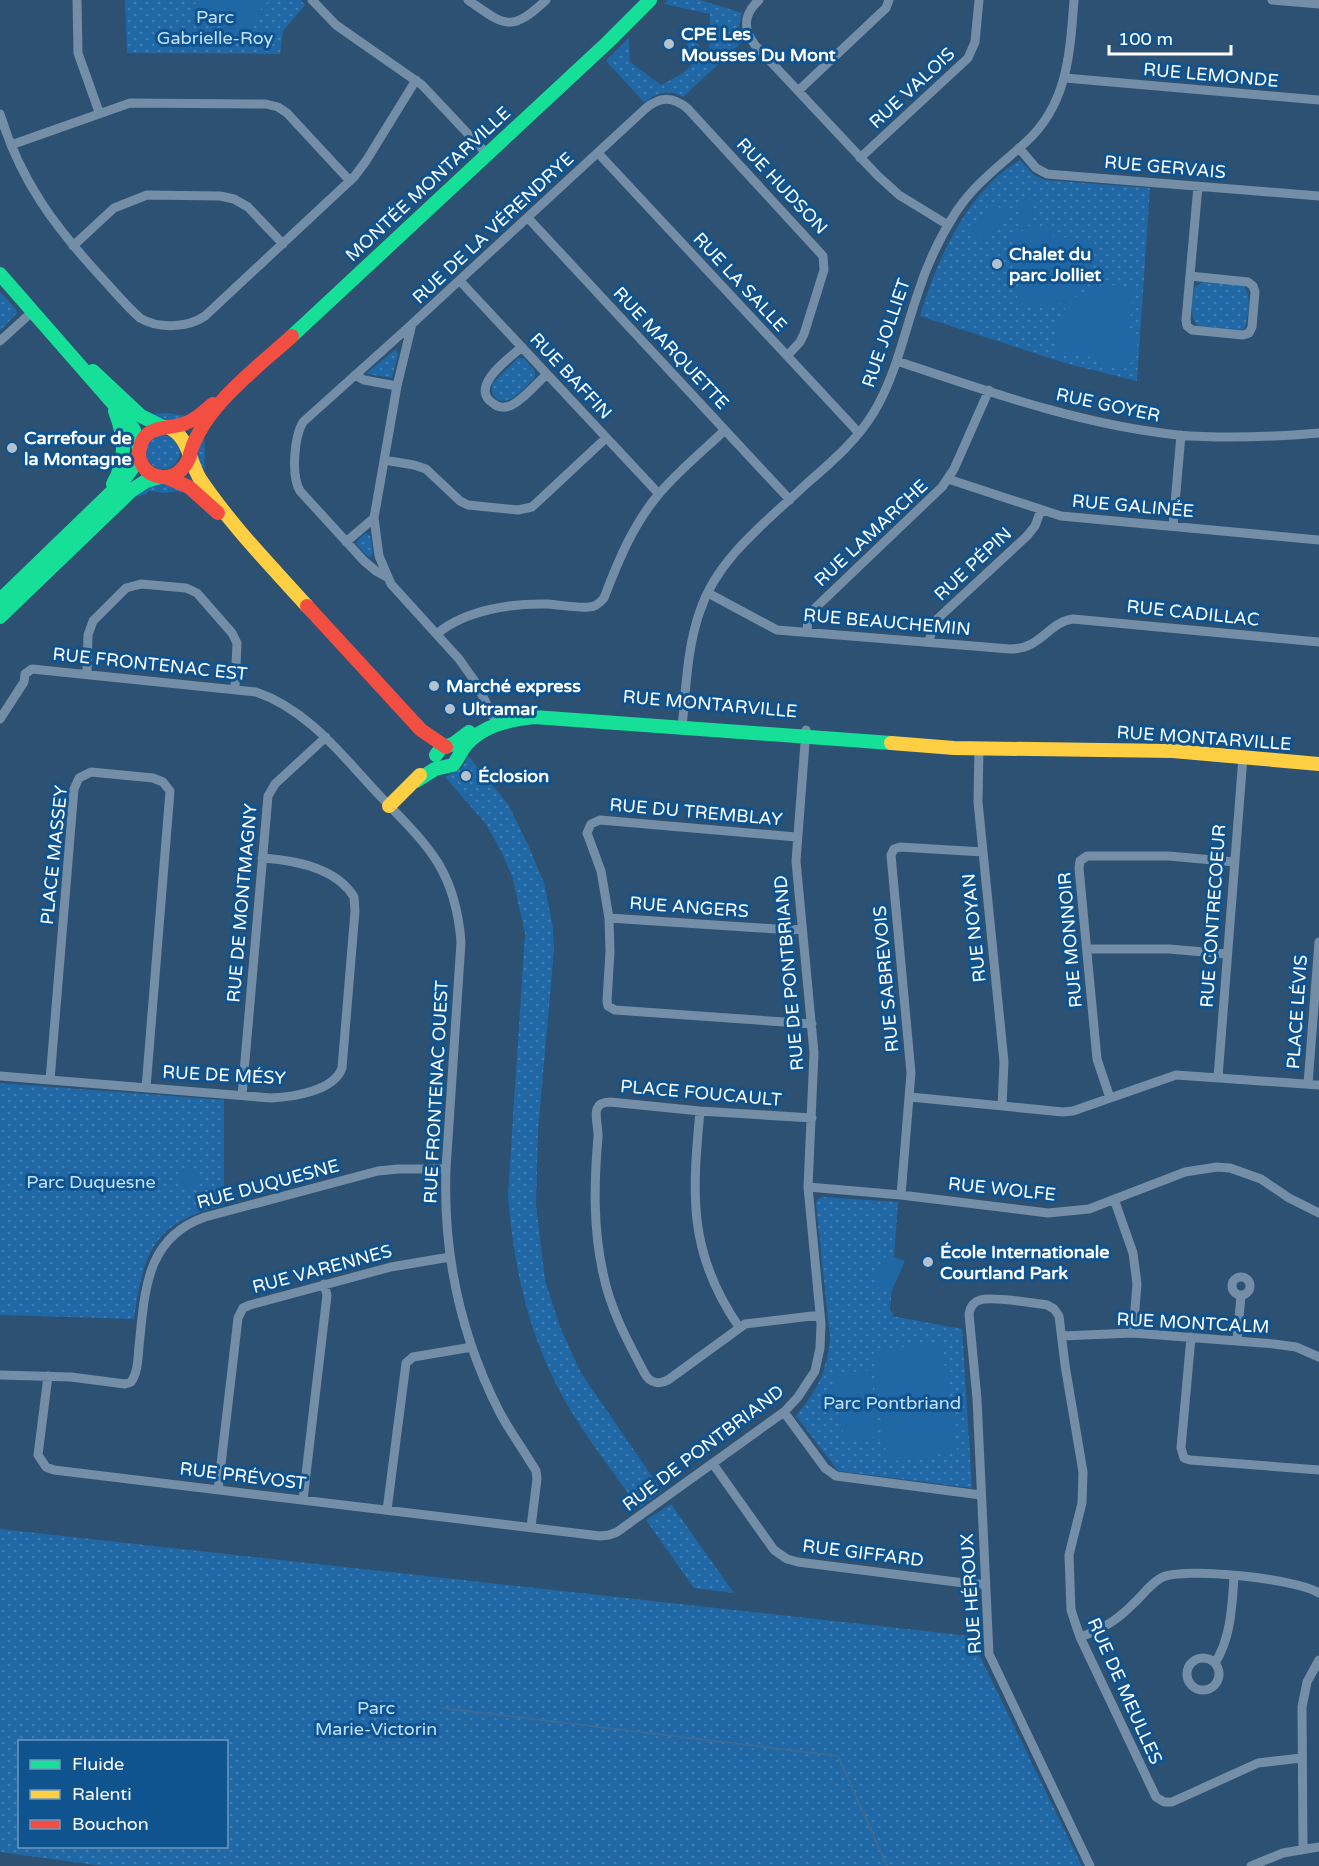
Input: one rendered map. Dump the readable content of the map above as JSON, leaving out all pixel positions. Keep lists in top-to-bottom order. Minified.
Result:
{"streets":{"street":["RUE LEMONDE","RUE VALOIS","RUE GERVAIS","MONTÉE MONTARVILLE","RUE HUDSON","RUE DE LA VÉRENDRYE","RUE LA SALLE","RUE JOLLIET","RUE MARQUETTE","RUE BAFFIN","RUE GOYER","RUE GALINÉE","RUE LAMARCHE","RUE PÉPIN","RUE CADILLAC","RUE BEAUCHEMIN","RUE FRONTENAC EST","RUE MONTARVILLE","RUE DU TREMBLAY","PLACE MASSEY","RUE DE MONTMAGNY","RUE ANGERS","RUE CONTRECOEUR","RUE NOYAN","RUE MONNOIR","RUE DE PONTBRIAND","RUE SABREVOIS","PLACE LÉVIS","RUE DE MÉSY","RUE FRONTENAC OUEST","PLACE FOUCAULT","RUE DUQUESNE","RUE WOLFE","RUE VARENNES","RUE MONTCALM","RUE PRÉVOST","RUE GIFFARD","RUE HÉROUX","RUE DE MEULLES"]},"crossings":[["RUE LEMONDE","RUE JOLLIET"],["RUE GERVAIS","RUE JOLLIET"],["RUE HUDSON","RUE DE LA VÉRENDRYE"],["RUE HUDSON","RUE LA SALLE"],["RUE DE LA VÉRENDRYE","RUE LA SALLE"],["RUE DE LA VÉRENDRYE","RUE MARQUETTE"],["RUE DE LA VÉRENDRYE","RUE BAFFIN"],["RUE DE LA VÉRENDRYE","RUE MONTARVILLE"],["RUE LA SALLE","RUE JOLLIET"],["RUE JOLLIET","RUE MARQUETTE"],["RUE JOLLIET","RUE GOYER"],["RUE JOLLIET","RUE BEAUCHEMIN"],["RUE JOLLIET","RUE MONTARVILLE"],["RUE GOYER","RUE LAMARCHE"],["RUE GALINÉE","RUE LAMARCHE"],["RUE GALINÉE","RUE PÉPIN"],["RUE LAMARCHE","RUE BEAUCHEMIN"],["RUE PÉPIN","RUE BEAUCHEMIN"],["RUE CADILLAC","RUE BEAUCHEMIN"],["RUE FRONTENAC EST","RUE MONTARVILLE"],["RUE FRONTENAC EST","RUE DE MONTMAGNY"],["RUE FRONTENAC EST","RUE FRONTENAC OUEST"],["RUE MONTARVILLE","RUE CONTRECOEUR"],["RUE MONTARVILLE","RUE NOYAN"],["RUE MONTARVILLE","RUE DE PONTBRIAND"],["RUE MONTARVILLE","RUE FRONTENAC OUEST"],["RUE DU TREMBLAY","RUE ANGERS"],["RUE DU TREMBLAY","RUE DE PONTBRIAND"],["PLACE MASSEY","RUE DE MÉSY"],["RUE DE MONTMAGNY","RUE DE MÉSY"],["RUE ANGERS","RUE DE PONTBRIAND"],["RUE CONTRECOEUR","RUE MONNOIR"],["RUE NOYAN","RUE SABREVOIS"],["RUE DE PONTBRIAND","RUE FRONTENAC OUEST"],["RUE DE PONTBRIAND","PLACE FOUCAULT"],["RUE DE PONTBRIAND","RUE WOLFE"],["RUE DE PONTBRIAND","RUE PRÉVOST"],["RUE DE PONTBRIAND","RUE GIFFARD"],["RUE SABREVOIS","RUE WOLFE"],["RUE FRONTENAC OUEST","RUE DUQUESNE"],["RUE FRONTENAC OUEST","RUE VARENNES"],["RUE FRONTENAC OUEST","RUE PRÉVOST"],["RUE DUQUESNE","RUE PRÉVOST"],["RUE VARENNES","RUE PRÉVOST"],["RUE MONTCALM","RUE DE MEULLES"],["RUE GIFFARD","RUE HÉROUX"],["RUE HÉROUX","RUE DE MEULLES"]],"parks":["Parc Gabrielle-Roy","Parc Duquesne","Parc Pontbriand","Parc Marie-Victorin"],"places":["CPE Les Mousses Du Mont","Chalet du parc Jolliet","Carrefour de la Montagne","Marché express","Ultramar","Éclosion","École Internationale Courtland Park"],"legend":["Fluide","Ralenti","Bouchon"],"scale_bar":"100 m"}
